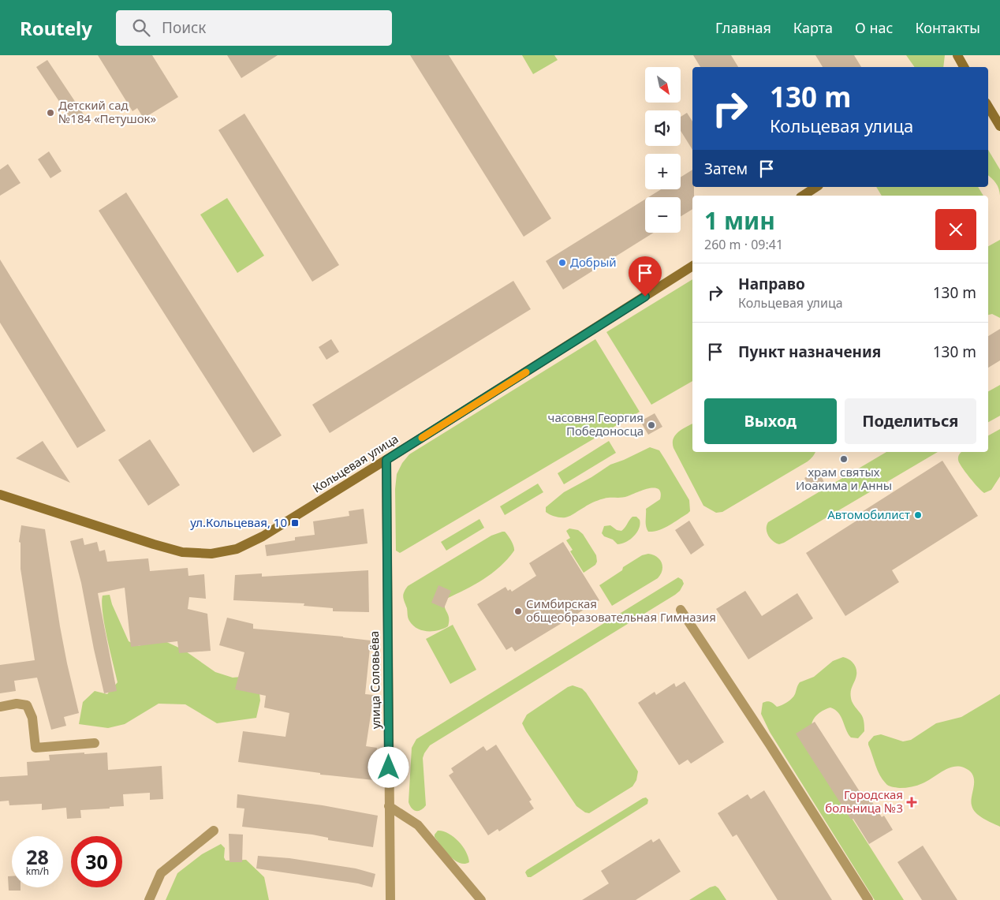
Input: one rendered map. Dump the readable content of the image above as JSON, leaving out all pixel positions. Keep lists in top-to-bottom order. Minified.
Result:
{"streets":{"street":["Кольцевая улица","улица Соловьёва"]},"crossings":[["Кольцевая улица","улица Соловьёва"]],"places":{"other":["Детский сад №184 «Петушок»","Добрый","часовня Георгия Победоносца","храм святых Иоакима и Анны","Автомобилист","Симбирская общеобразовательная Гимназия"],"transit":["ул.Кольцевая, 10"],"health":["Городская больница №3"]},"north":"bottom right","page":{"header":"Routely","search":"Поиск","nav":["Главная","Карта","О нас","Контакты"],"map_buttons":["+","−"],"turn":["130 m","Кольцевая улица"],"then":"Затем","heading":["1 мин","260 m · 09:41"],"list":[{"name":"Направо","note":"Кольцевая улица","value":"130 m"},{"name":"Пункт назначения","value":"130 m"}],"buttons":["Выход","Поделиться"],"speed":"28 km/h","limit":"30"}}
